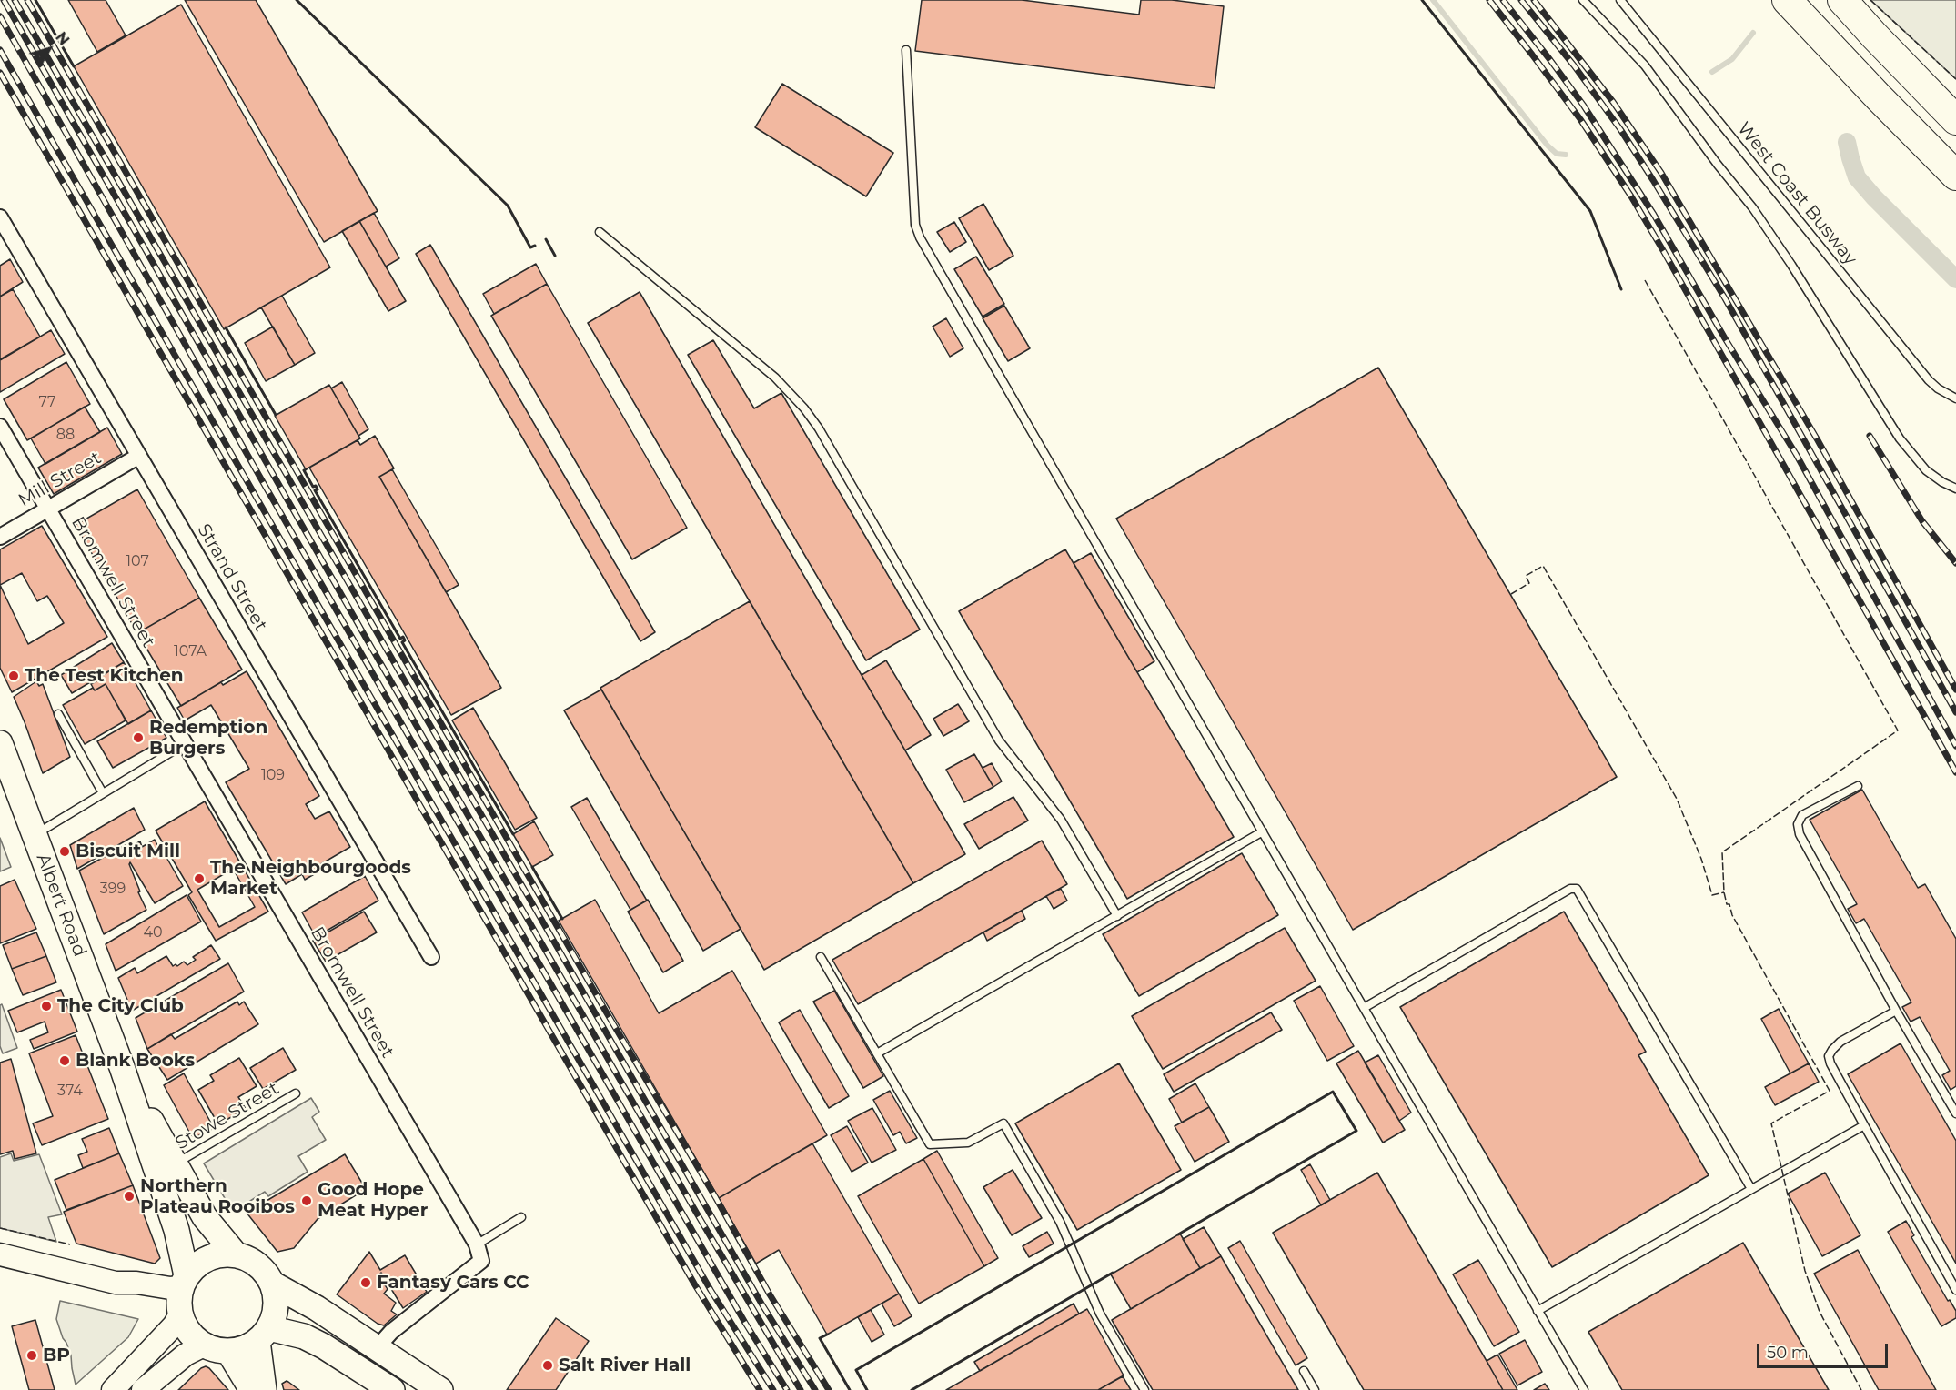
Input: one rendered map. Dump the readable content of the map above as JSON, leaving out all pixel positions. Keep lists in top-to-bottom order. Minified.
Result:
{"streets":{"main road":["Albert Road"],"street":["Mill Street","Strand Street","Bromwell Street"],"lane":["West Coast Busway","Stowe Street"]},"crossings":[["Mill Street","Strand Street"],["Mill Street","Bromwell Street"],["Albert Road","Stowe Street"]],"places":["The Test Kitchen","Redemption Burgers","Biscuit Mill","The Neighbourgoods Market","The City Club","Blank Books","Northern Plateau Rooibos","Good Hope Meat Hyper","Fantasy Cars CC","BP","Salt River Hall"],"house_numbers":["77","88","107","107A","109","399","40","374"],"scale_bar":"50 m","north":"top right"}
